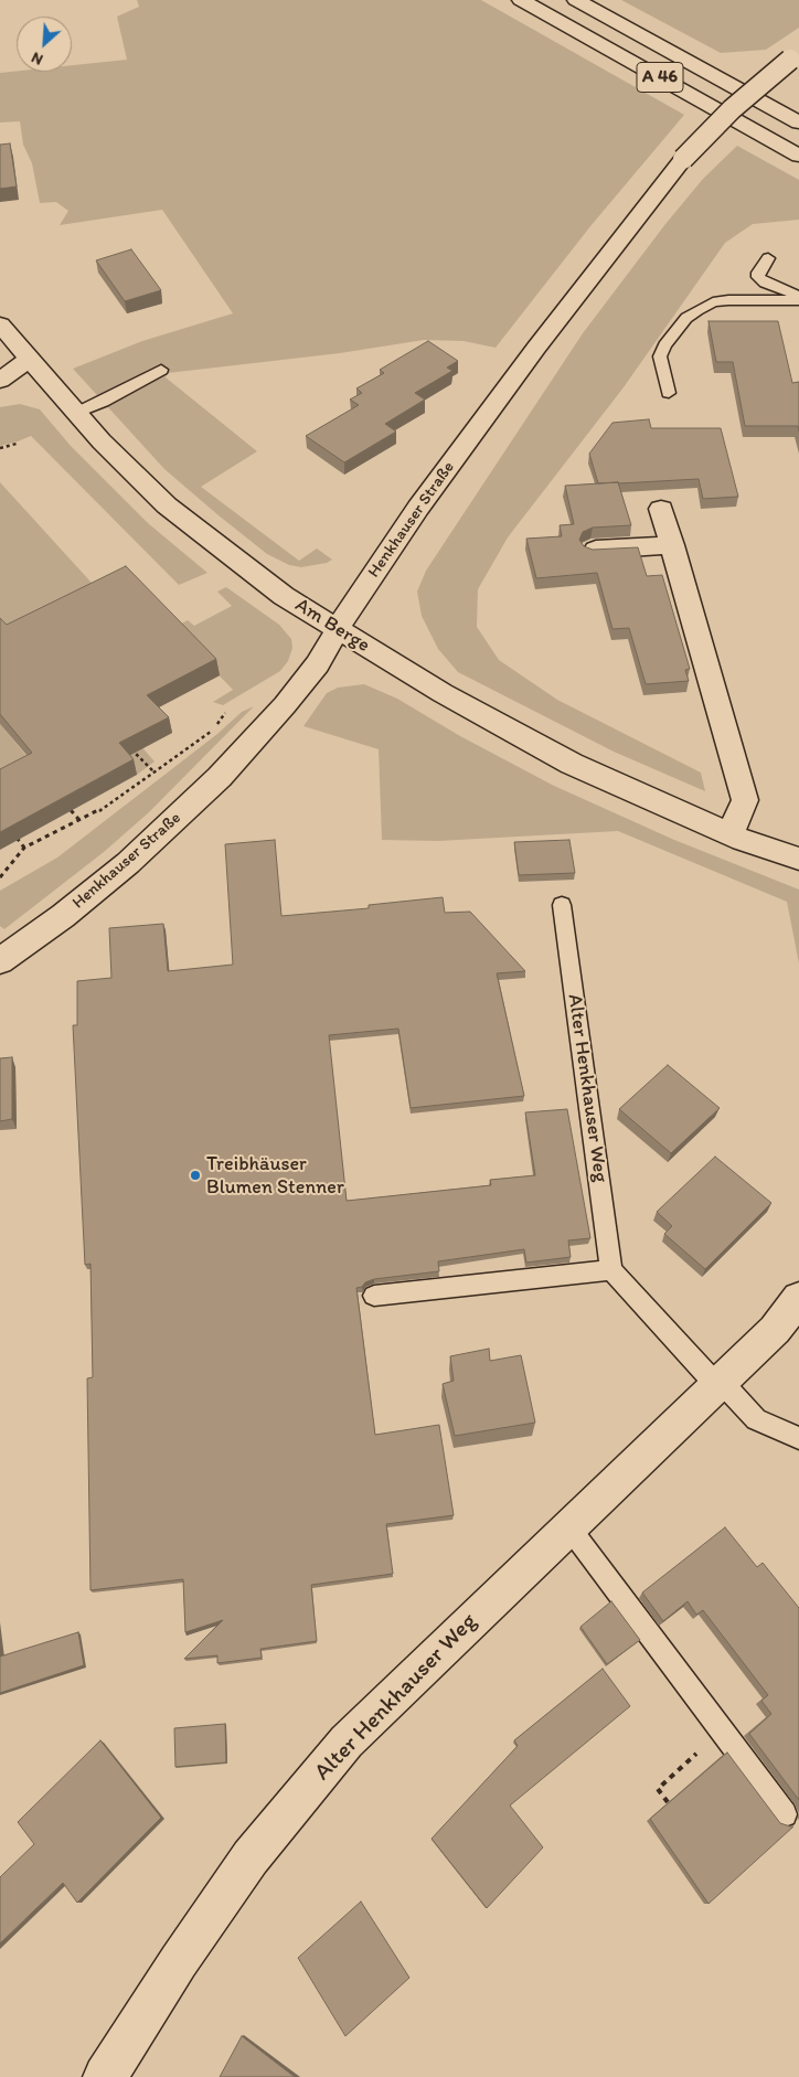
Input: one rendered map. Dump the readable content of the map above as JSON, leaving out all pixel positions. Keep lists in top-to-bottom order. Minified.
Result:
{"streets":{"main road":["A 46","Henkhauser Straße","Am Berge","Alter Henkhauser Weg"]},"crossings":[["Henkhauser Straße","Am Berge"]],"places":["Treibhäuser Blumen Stenner"],"north":"bottom left"}
